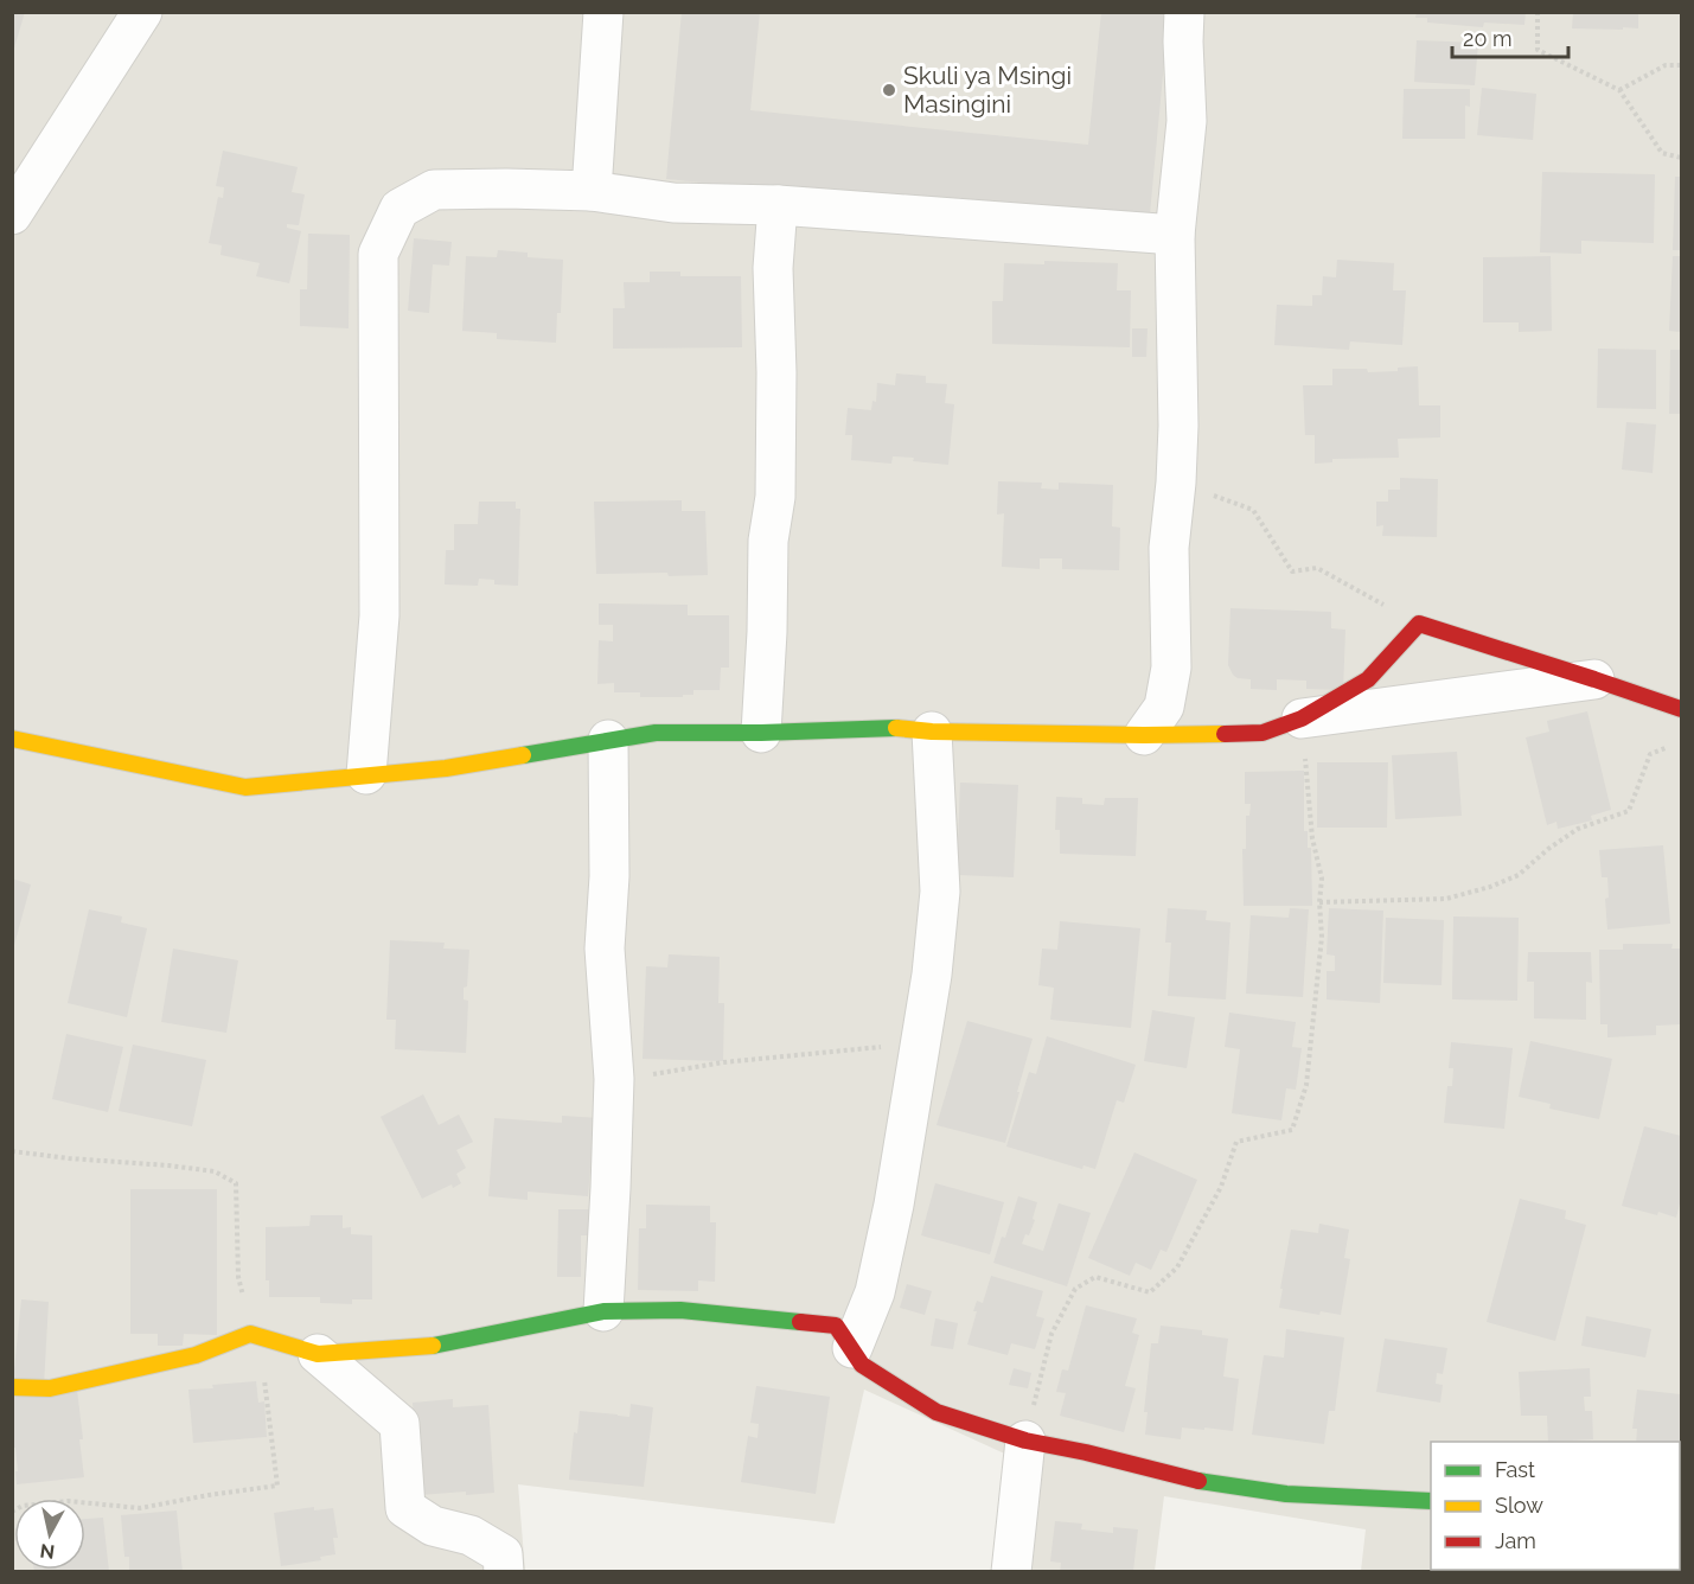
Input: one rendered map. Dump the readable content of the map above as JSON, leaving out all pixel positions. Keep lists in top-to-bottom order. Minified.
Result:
{"places":["Skuli ya Msingi Masingini"],"legend":["Fast","Slow","Jam"],"scale_bar":"20 m","north":"bottom"}
